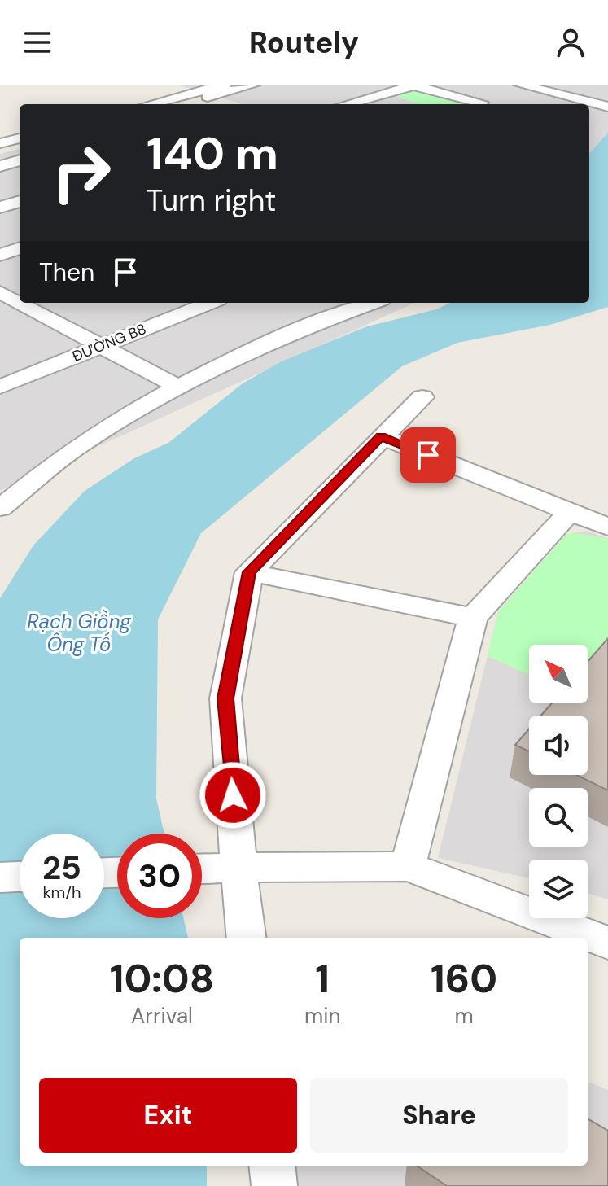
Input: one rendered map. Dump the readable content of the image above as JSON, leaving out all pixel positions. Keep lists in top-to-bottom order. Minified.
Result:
{"streets":{"street":["ĐƯỜNG B8"]},"water":["Rạch Giồng Ông Tố"],"north":"top left","page":{"header":"Routely","turn":["140 m","Turn right"],"then":"Then","speed":"25 km/h","limit":"30","eta":["10:08","Arrival","1","min","160","m"],"buttons":["Exit","Share"]}}
